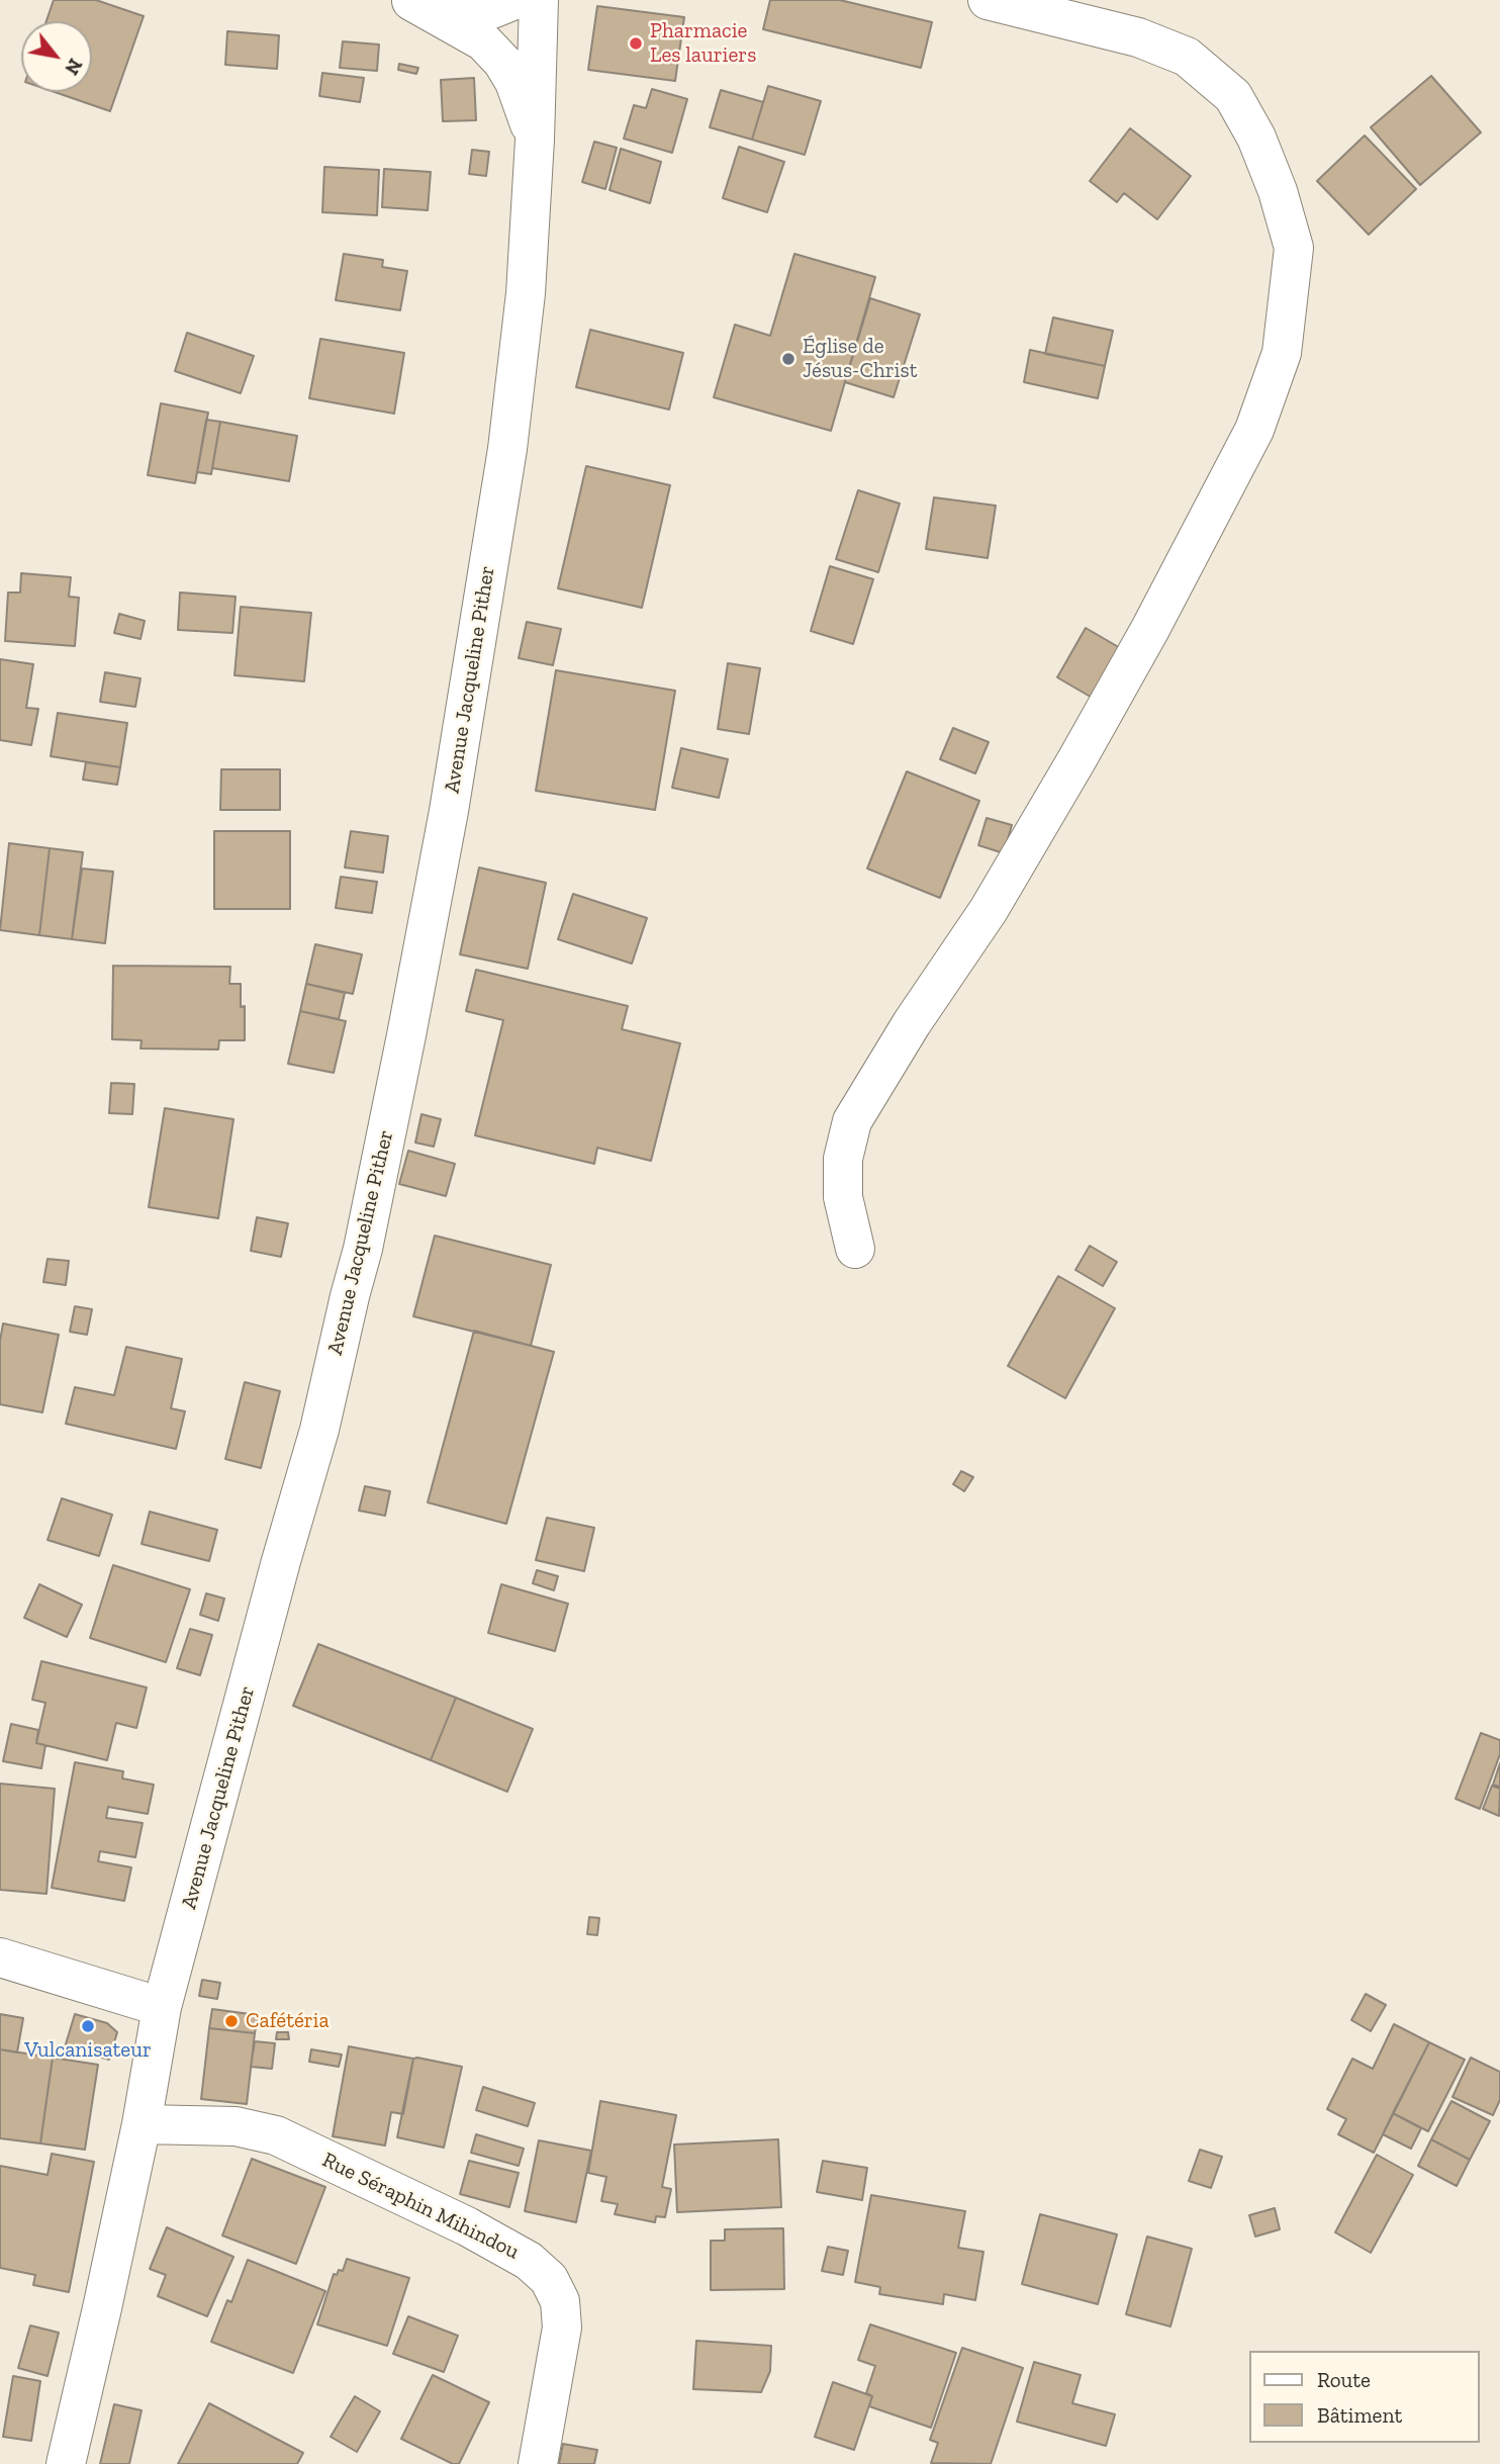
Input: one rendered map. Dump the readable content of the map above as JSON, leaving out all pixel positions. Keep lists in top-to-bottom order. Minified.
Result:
{"streets":{"street":["Avenue Jacqueline Pither","Rue Séraphin Mihindou"]},"crossings":[["Avenue Jacqueline Pither","Rue Séraphin Mihindou"]],"places":["Pharmacie Les lauriers","Église de Jésus-Christ","Cafétéria","Vulcanisateur"],"legend":["Route","Bâtiment"],"north":"bottom right"}
